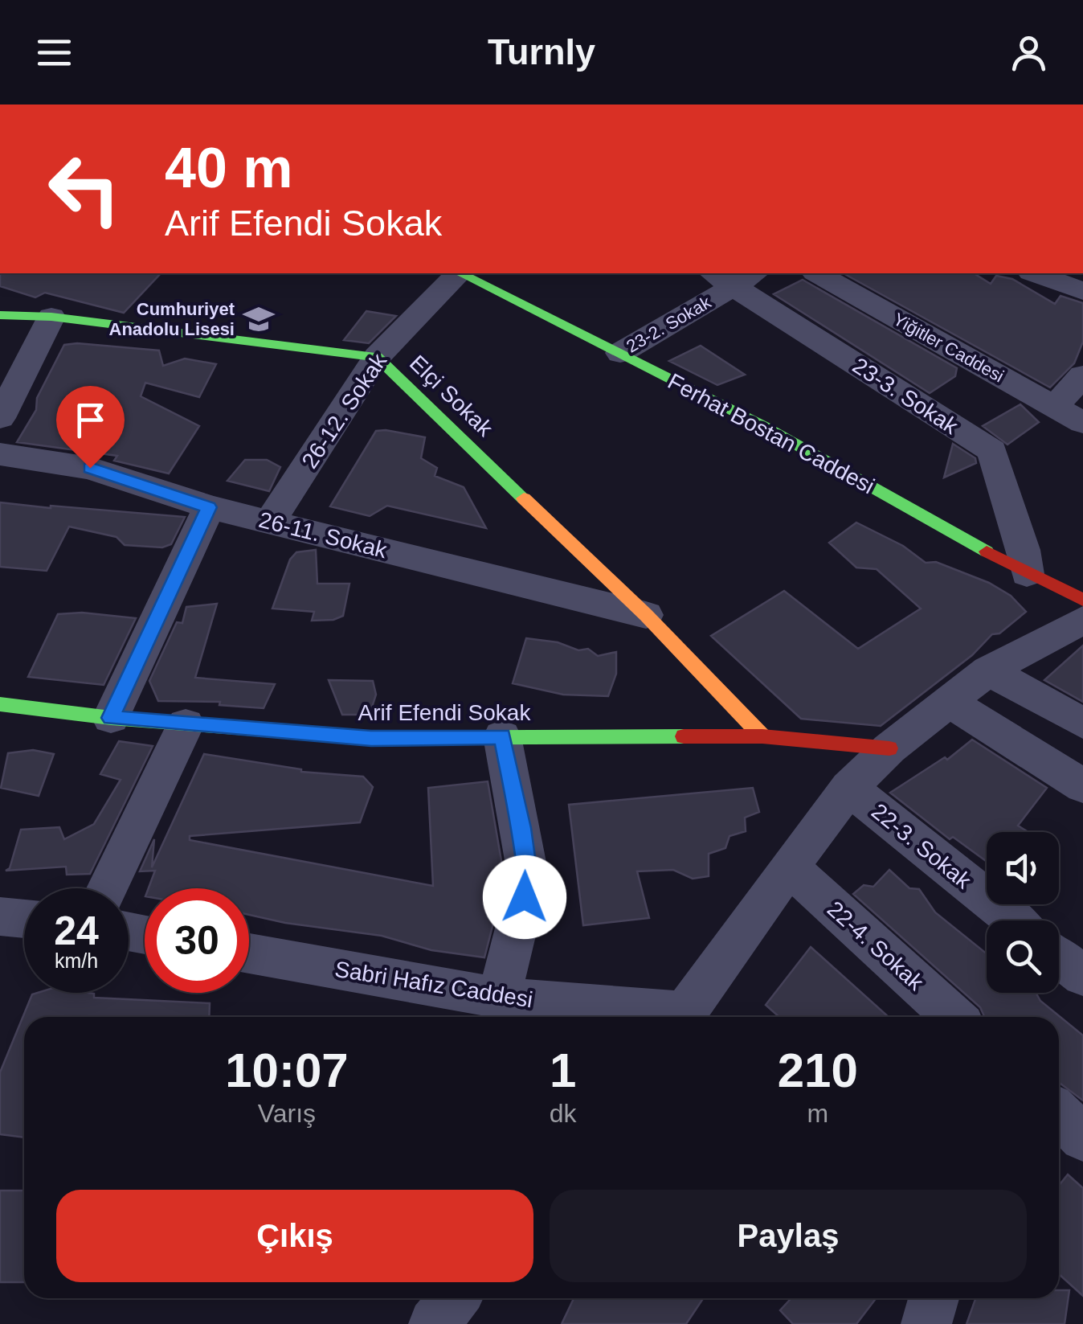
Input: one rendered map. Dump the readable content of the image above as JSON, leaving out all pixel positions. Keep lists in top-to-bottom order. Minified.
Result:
{"streets":{"street":["23-2. Sokak","Yiğitler Caddesi","Elçi Sokak","23-3. Sokak","26-12. Sokak","Ferhat Bostan Caddesi","26-11. Sokak","Arif Efendi Sokak","22-3. Sokak","22-4. Sokak","Sabri Hafız Caddesi"]},"crossings":[["23-2. Sokak","23-3. Sokak"],["23-2. Sokak","Ferhat Bostan Caddesi"],["Elçi Sokak","26-12. Sokak"],["Elçi Sokak","26-11. Sokak"],["Elçi Sokak","Arif Efendi Sokak"],["23-3. Sokak","Ferhat Bostan Caddesi"],["26-12. Sokak","26-11. Sokak"]],"places":{"school or university":["Cumhuriyet Anadolu Lisesi"]},"page":{"header":"Turnly","turn":["40 m","Arif Efendi Sokak"],"speed":"24 km/h","limit":"30","eta":["10:07","Varış","1","dk","210","m"],"buttons":["Çıkış","Paylaş"]}}
